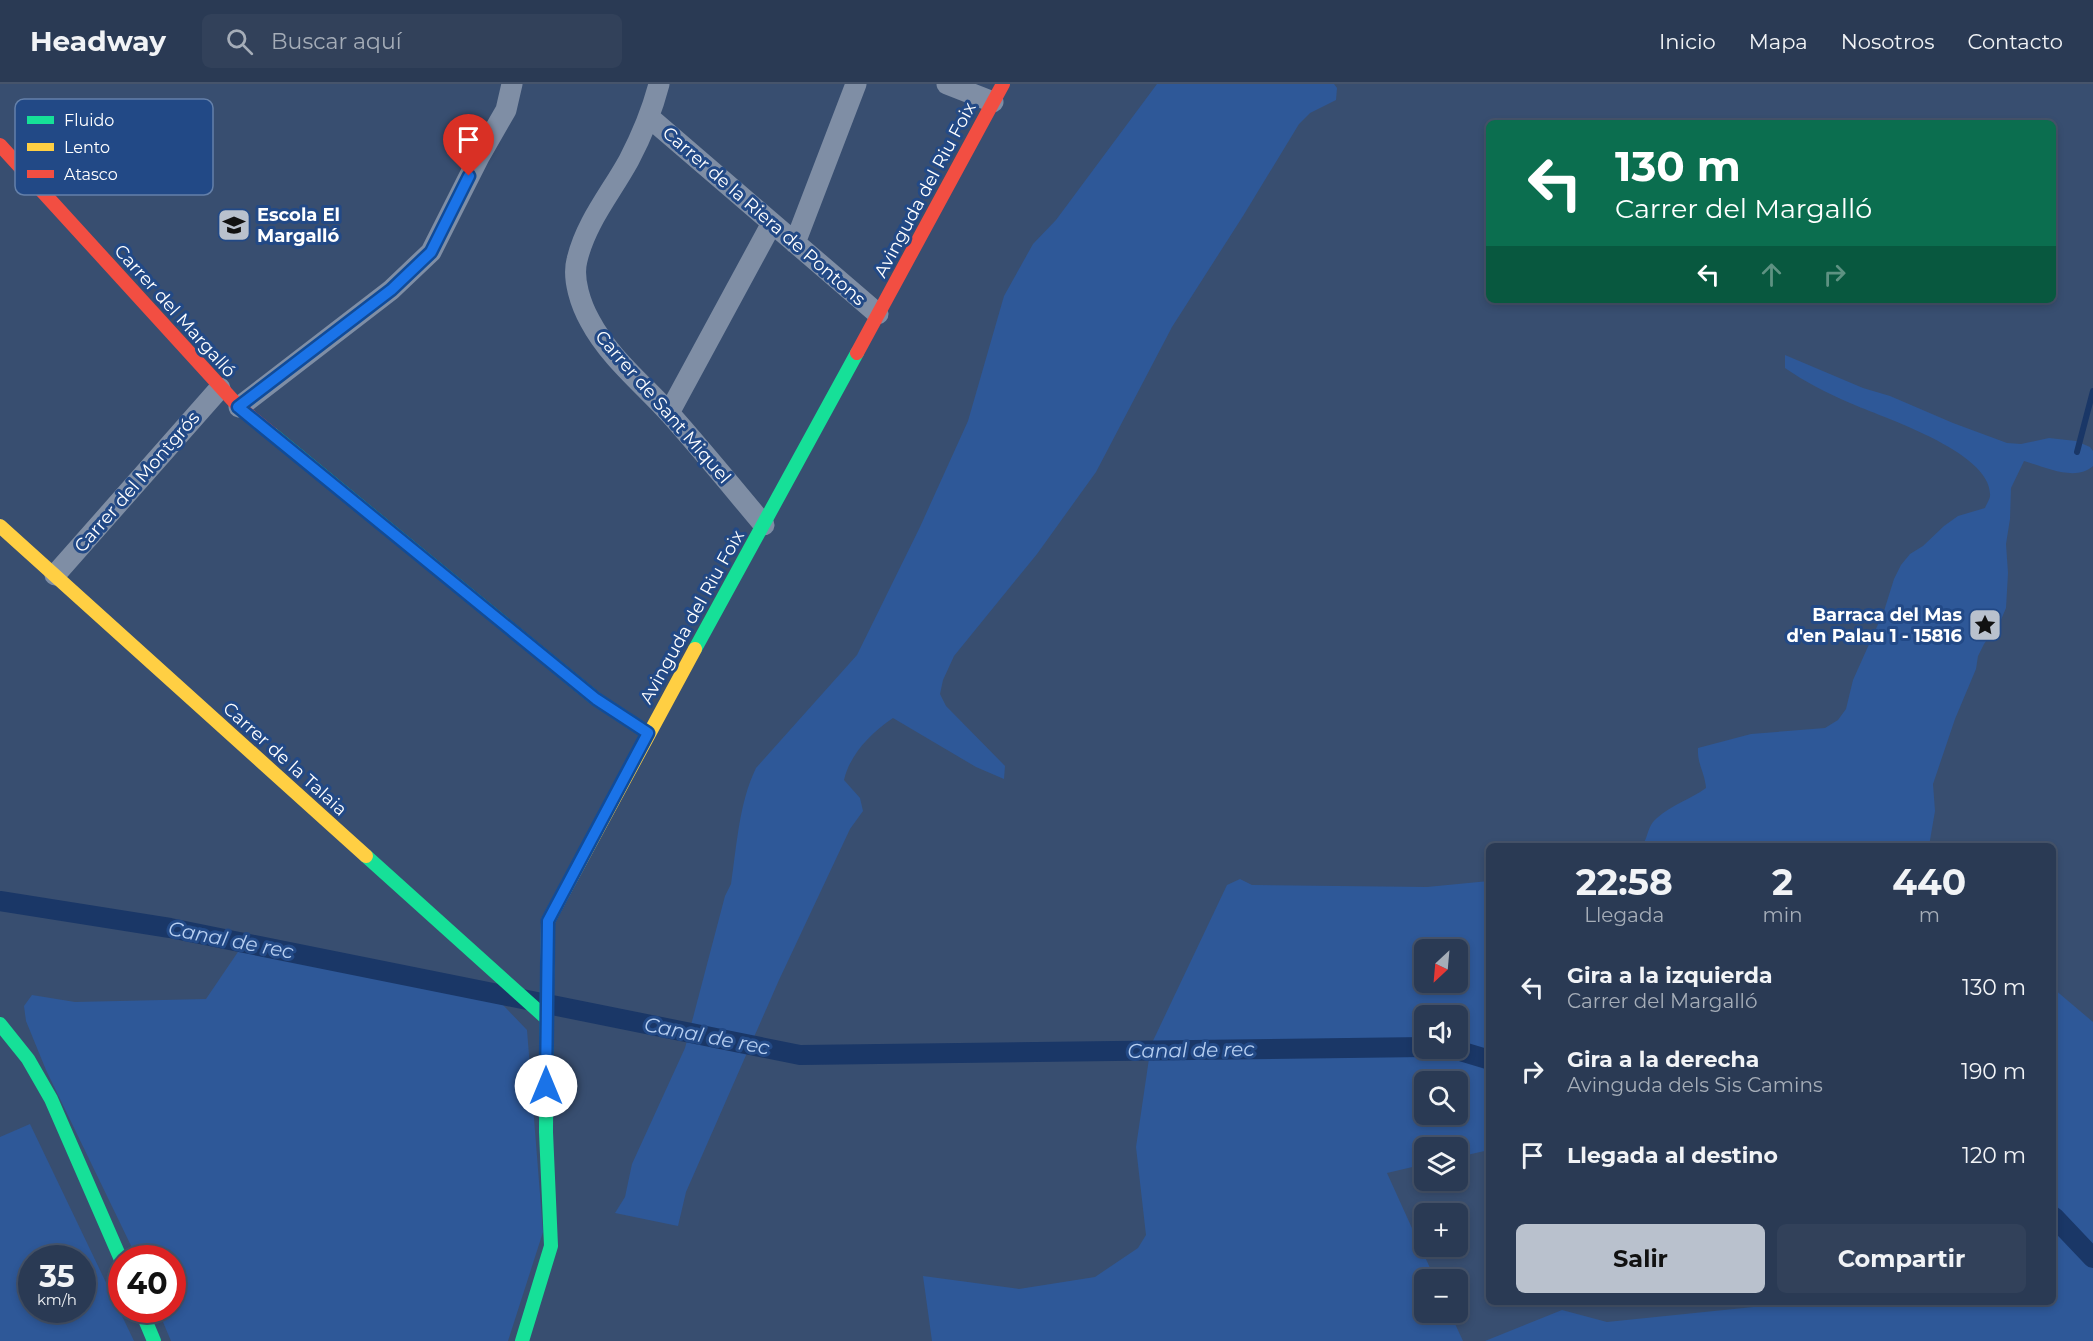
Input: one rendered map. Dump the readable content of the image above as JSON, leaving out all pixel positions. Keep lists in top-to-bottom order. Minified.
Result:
{"streets":{"street":["Avinguda del Riu Foix","Carrer de la Riera de Pontons","Carrer del Margalló","Carrer de Sant Miquel","Carrer del Montgrós","Carrer de la Talaia"]},"crossings":[["Avinguda del Riu Foix","Carrer de la Riera de Pontons"],["Avinguda del Riu Foix","Carrer del Margalló"],["Avinguda del Riu Foix","Carrer de Sant Miquel"],["Avinguda del Riu Foix","Carrer de la Talaia"],["Carrer de la Riera de Pontons","Carrer de Sant Miquel"],["Carrer del Margalló","Carrer del Montgrós"],["Carrer del Montgrós","Carrer de la Talaia"]],"water":["Canal de rec"],"places":{"school or university":["Escola El Margalló"],"place":["Barraca del Mas d'en Palau 1 - 15816"]},"legend":["Fluido","Lento","Atasco"],"north":"bottom left","page":{"header":"Headway","search":"Buscar aquí","nav":["Inicio","Mapa","Nosotros","Contacto"],"turn":["130 m","Carrer del Margalló"],"eta":["22:58","Llegada","2","min","440","m"],"map_buttons":["+","−"],"list":[{"name":"Gira a la izquierda","note":"Carrer del Margalló","value":"130 m"},{"name":"Gira a la derecha","note":"Avinguda dels Sis Camins","value":"190 m"},{"name":"Llegada al destino","value":"120 m"}],"buttons":["Salir","Compartir"],"speed":"35 km/h","limit":"40"}}
